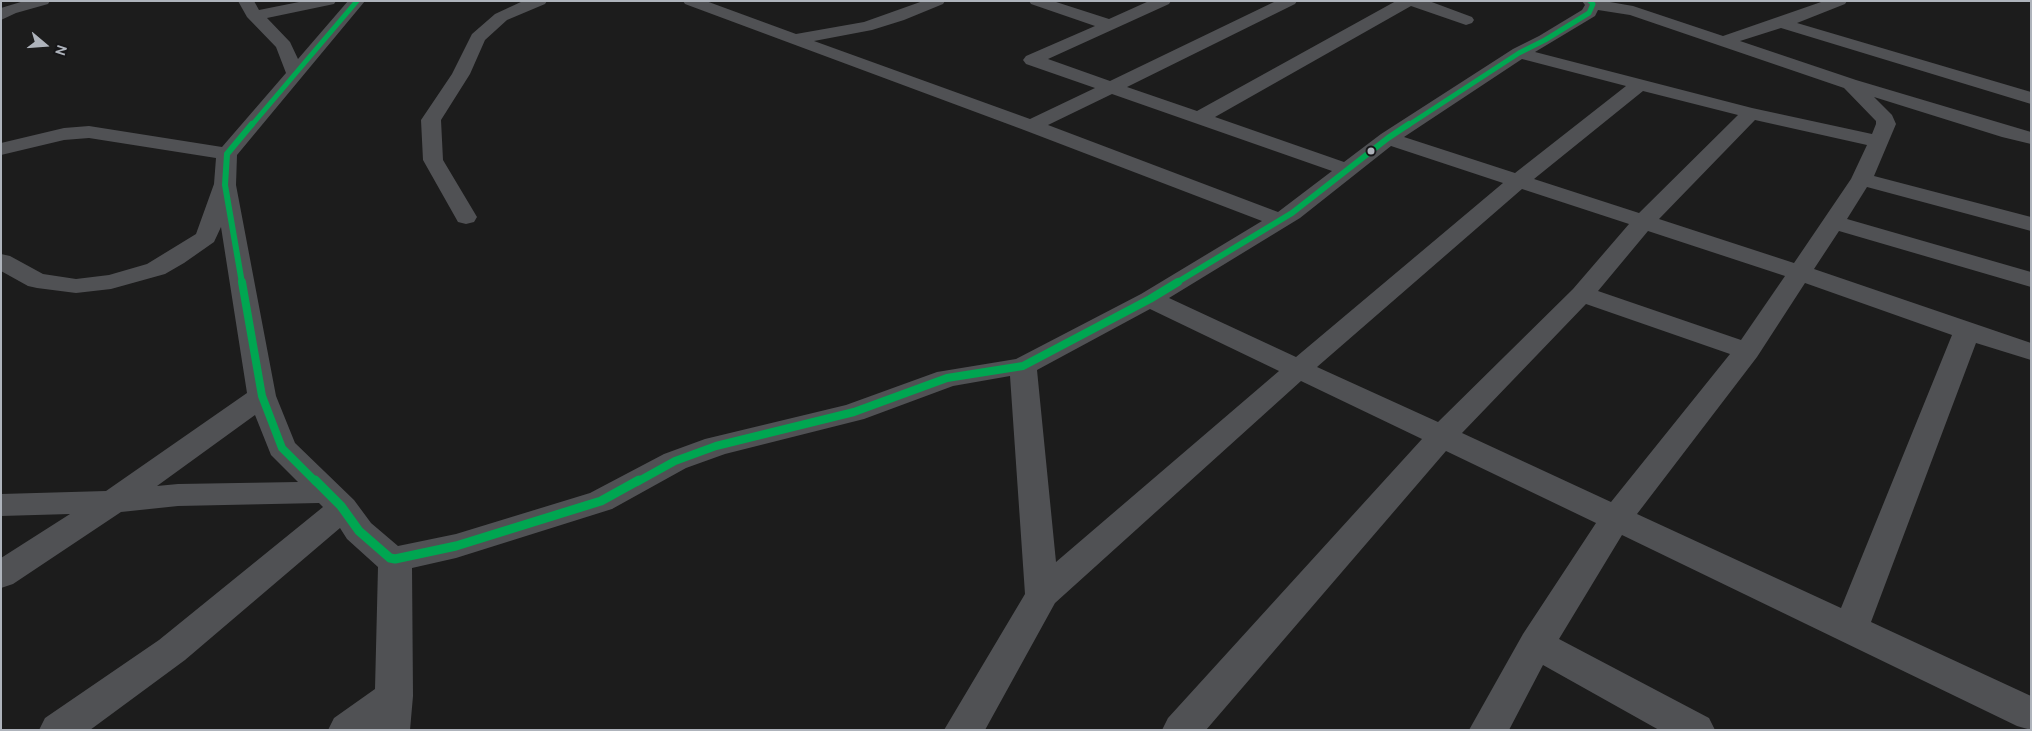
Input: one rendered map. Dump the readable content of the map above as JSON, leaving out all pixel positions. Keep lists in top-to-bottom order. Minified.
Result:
{"north":"right"}
